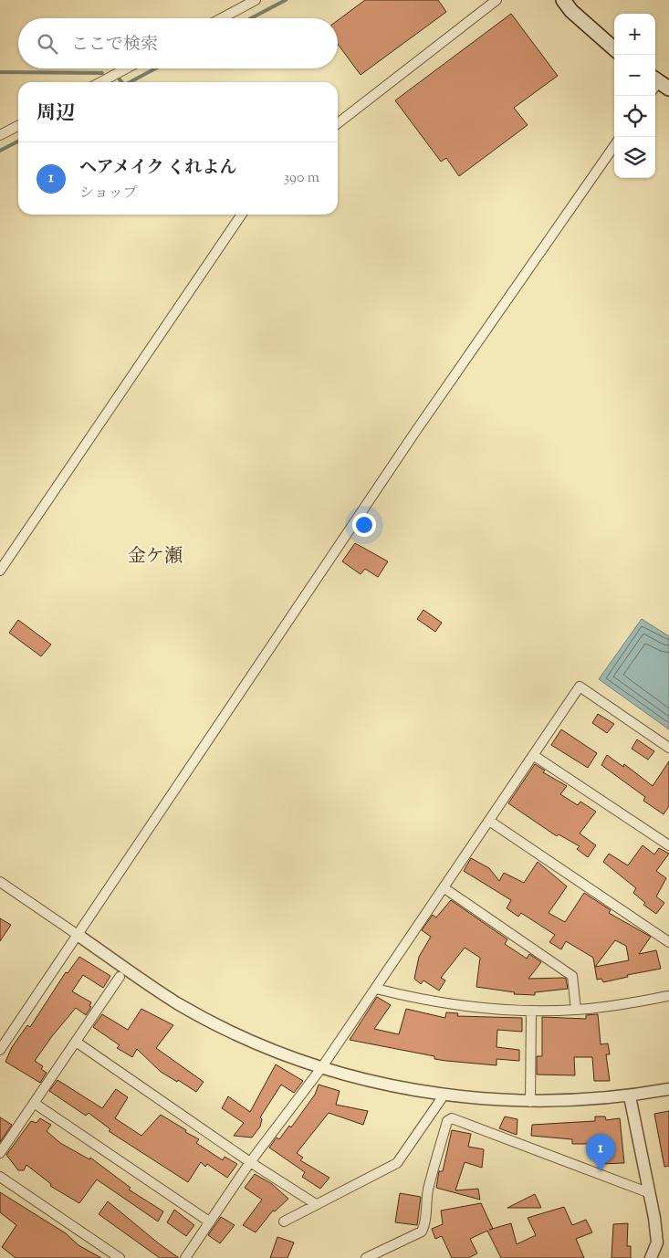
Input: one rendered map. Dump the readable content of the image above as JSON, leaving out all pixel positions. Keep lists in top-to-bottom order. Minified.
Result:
{"districts":["金ケ瀬"],"page":{"map_buttons":["+","−"],"search":"ここで検索","heading":"周辺","list":[{"mark":"1","name":"ヘアメイク くれよん","note":"ショップ","value":"390 m"}],"pins":"1"}}
